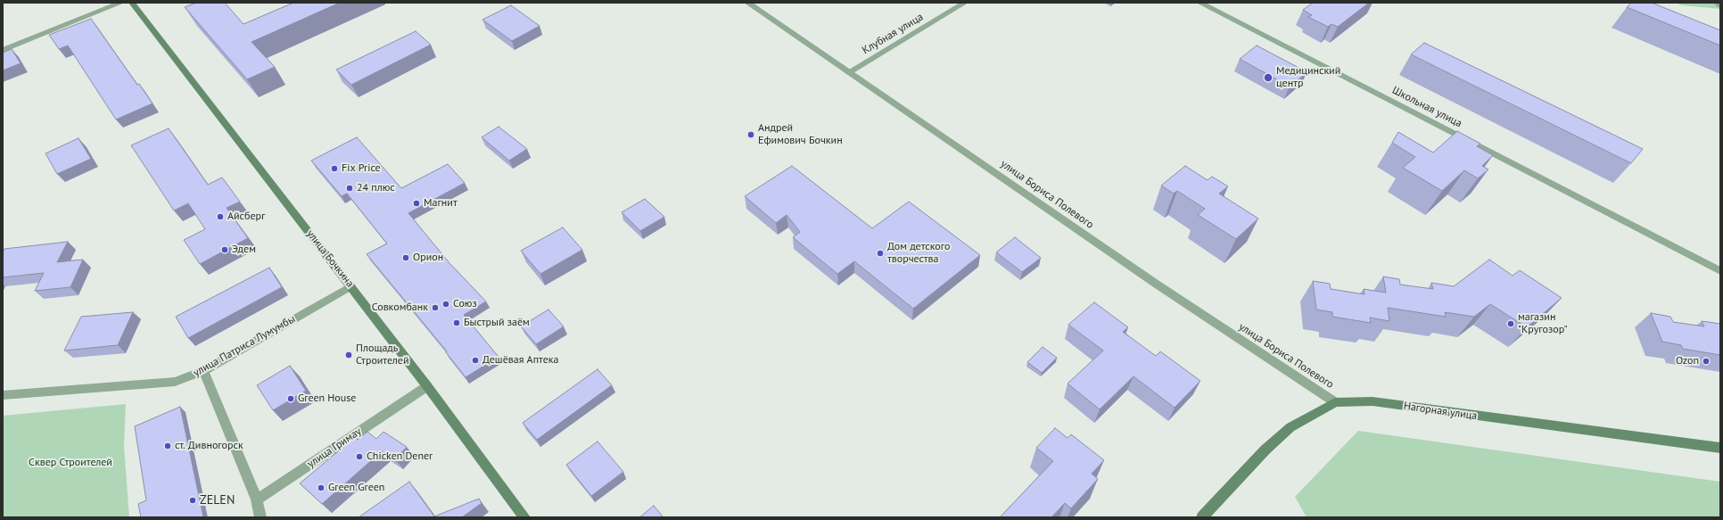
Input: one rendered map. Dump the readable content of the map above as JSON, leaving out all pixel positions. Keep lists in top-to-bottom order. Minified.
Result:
{"streets":{"main road":["улица Бочкина","Нагорная улица"],"street":["Клубная улица","Школьная улица","улица Бориса Полевого","улица Патриса Лумумбы","улица Гримау"]},"crossings":[["Клубная улица","улица Бориса Полевого"],["улица Бориса Полевого","Нагорная улица"],["улица Бочкина","улица Патриса Лумумбы"],["улица Бочкина","улица Гримау"]],"parks":["Сквер Строителей"],"places":["Медицинский центр","Андрей Ефимович Бочкин","Fix Price","24 плюс","Магнит","Айсберг","Эдем","Дом детского творчества","Орион","Союз","Совкомбанк","Быстрый заём","магазин \"Кругозор\"","Площадь Строителей","Дешёвая Аптека","Ozon","Green House","ст. Дивногорск","Chicken Dener","Green Green","ZELEN"]}
